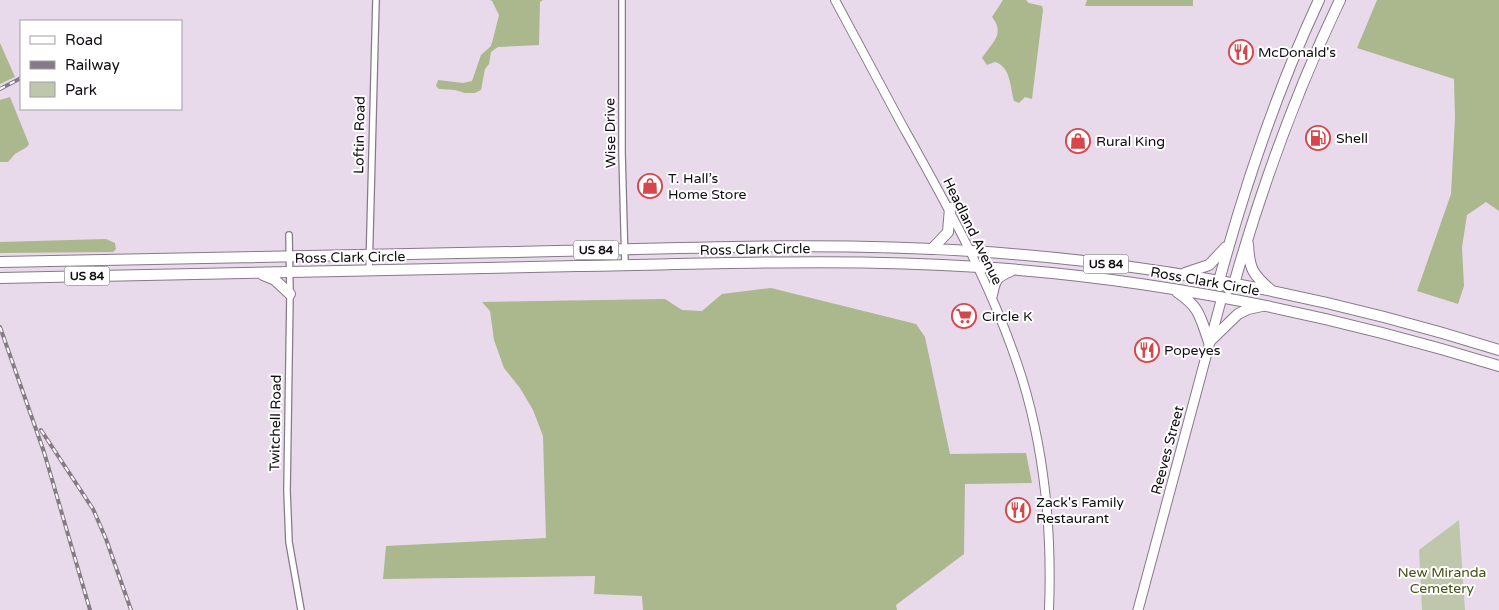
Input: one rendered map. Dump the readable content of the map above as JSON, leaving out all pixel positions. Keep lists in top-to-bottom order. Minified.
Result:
{"streets":{"highway":["Ross Clark Circle","US 84","Reeves Street"],"main road":["Headland Avenue"],"street":["Wise Drive","Loftin Road","Twitchell Road"]},"crossings":[["Wise Drive","Ross Clark Circle"],["Loftin Road","Ross Clark Circle"],["Headland Avenue","Ross Clark Circle"],["Ross Clark Circle","Twitchell Road"],["Ross Clark Circle","Reeves Street"]],"parks":["New Miranda Cemetery"],"places":{"restaurant":["McDonald's","Popeyes","Zack's Family Restaurant"],"fuel station":["Shell"],"shop":["Rural King","T. Hall’s Home Store"],"supermarket":["Circle K"]},"legend":["Road","Railway","Park"]}
